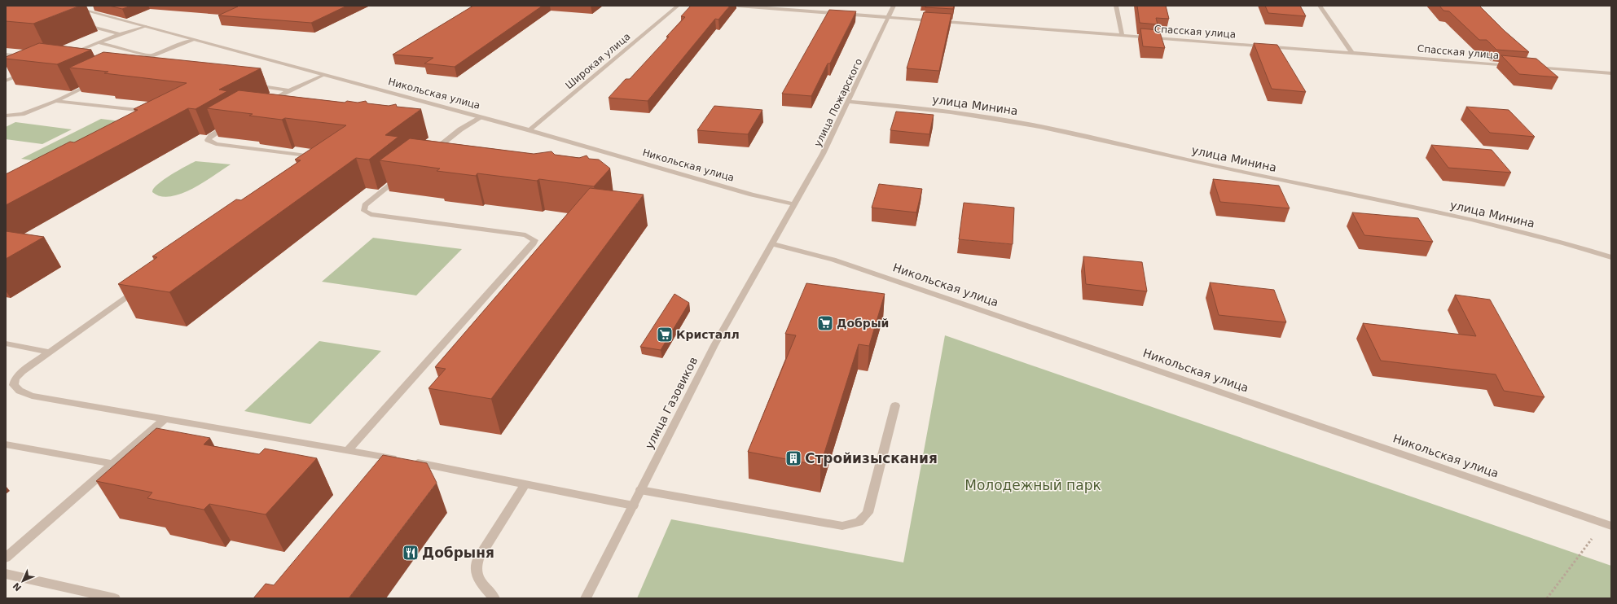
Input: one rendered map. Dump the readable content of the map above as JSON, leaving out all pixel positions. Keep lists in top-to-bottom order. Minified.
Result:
{"streets":{"street":["Спасская улица","Широкая улица","Никольская улица","улица Пожарского","улица Минина","улица Газовиков"]},"crossings":[["Спасская улица","улица Пожарского"],["Широкая улица","Никольская улица"],["Никольская улица","улица Пожарского"],["Никольская улица","улица Газовиков"],["улица Пожарского","улица Минина"],["улица Пожарского","улица Газовиков"]],"parks":["Молодежный парк"],"places":{"supermarket":["Добрый","Кристалл"],"building":["Стройизыскания"],"restaurant":["Добрыня"]},"north":"bottom left"}
